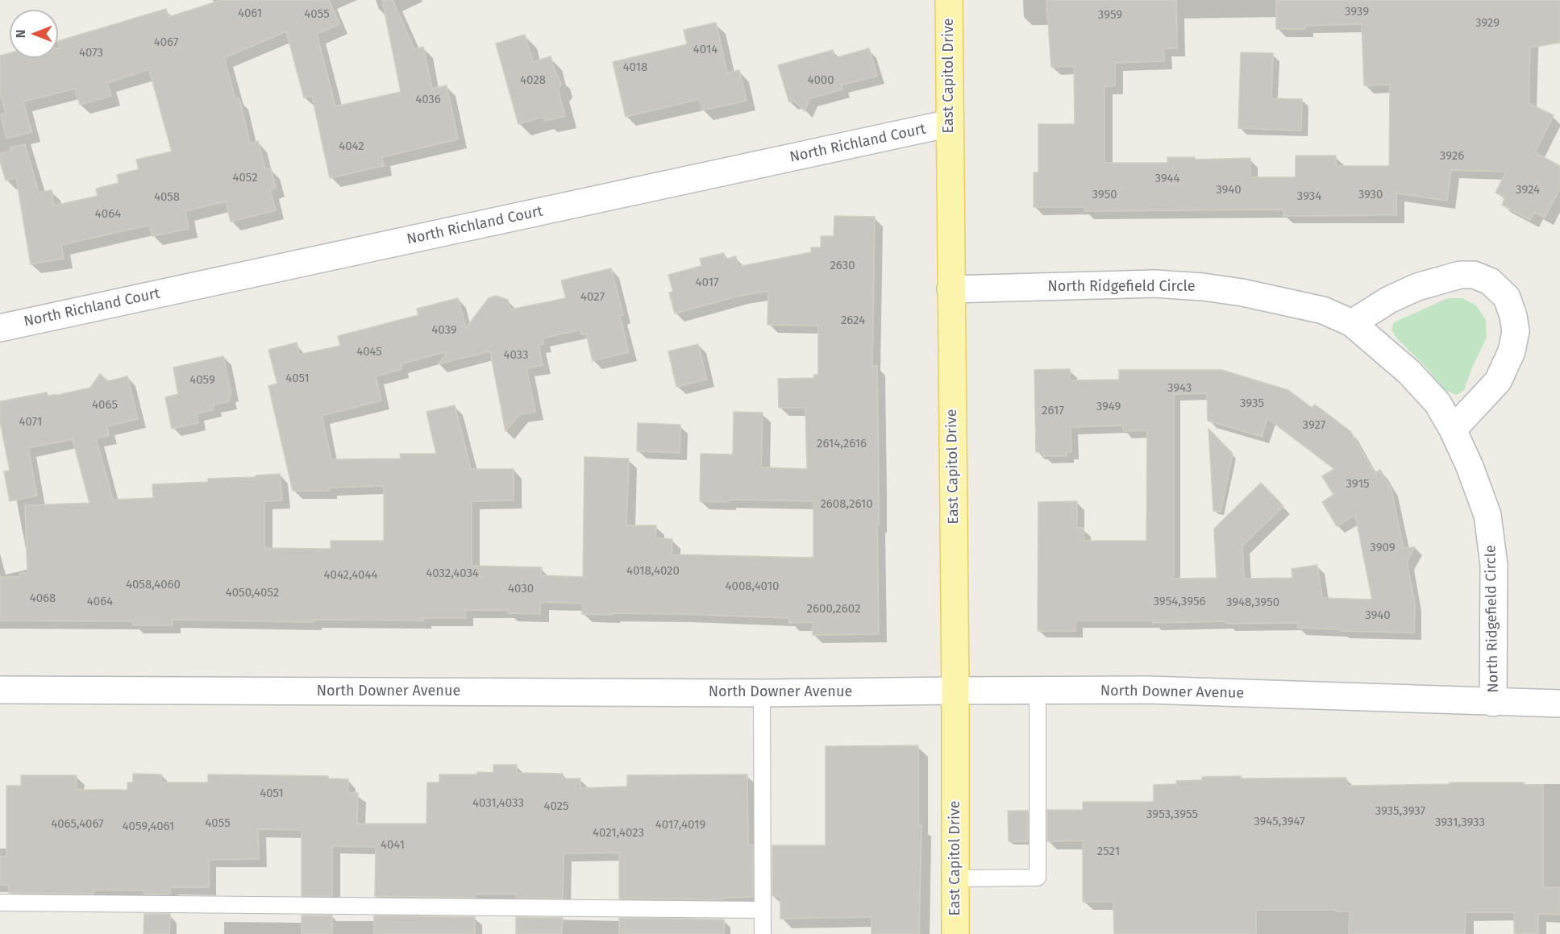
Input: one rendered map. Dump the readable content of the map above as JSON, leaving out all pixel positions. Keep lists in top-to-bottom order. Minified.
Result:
{"streets":{"main road":["East Capitol Drive"],"street":["North Richland Court","North Ridgefield Circle","North Downer Avenue"]},"crossings":[["East Capitol Drive","North Richland Court"],["East Capitol Drive","North Ridgefield Circle"],["East Capitol Drive","North Downer Avenue"],["North Ridgefield Circle","North Downer Avenue"]],"house_numbers":["3939","4061","4055","3959","3929","4067","4014","4073","4018","4028","4000","4036","4042","3926","4052","3944","3940","3924","3950","3930","3934","4058","4064","2630","4017","4027","2624","4039","4045","4033","4051","4059","3943","3935","4065","3949","2617","4071","3927","2614,2616","3915","2608,2610","3909","4018,4020","4032,4034","4042,4044","4058,4060","4008,4010","4030","4050,4052","4068","4064","3954,3956","3948,3950","2600,2602","3940","4051","4031,4033","4025","3935,3937","3953,3955","3945,3947","3931,3933","4055","4065,4067","4017,4019","4059,4061","4021,4023","4041","2521"],"north":"left"}
